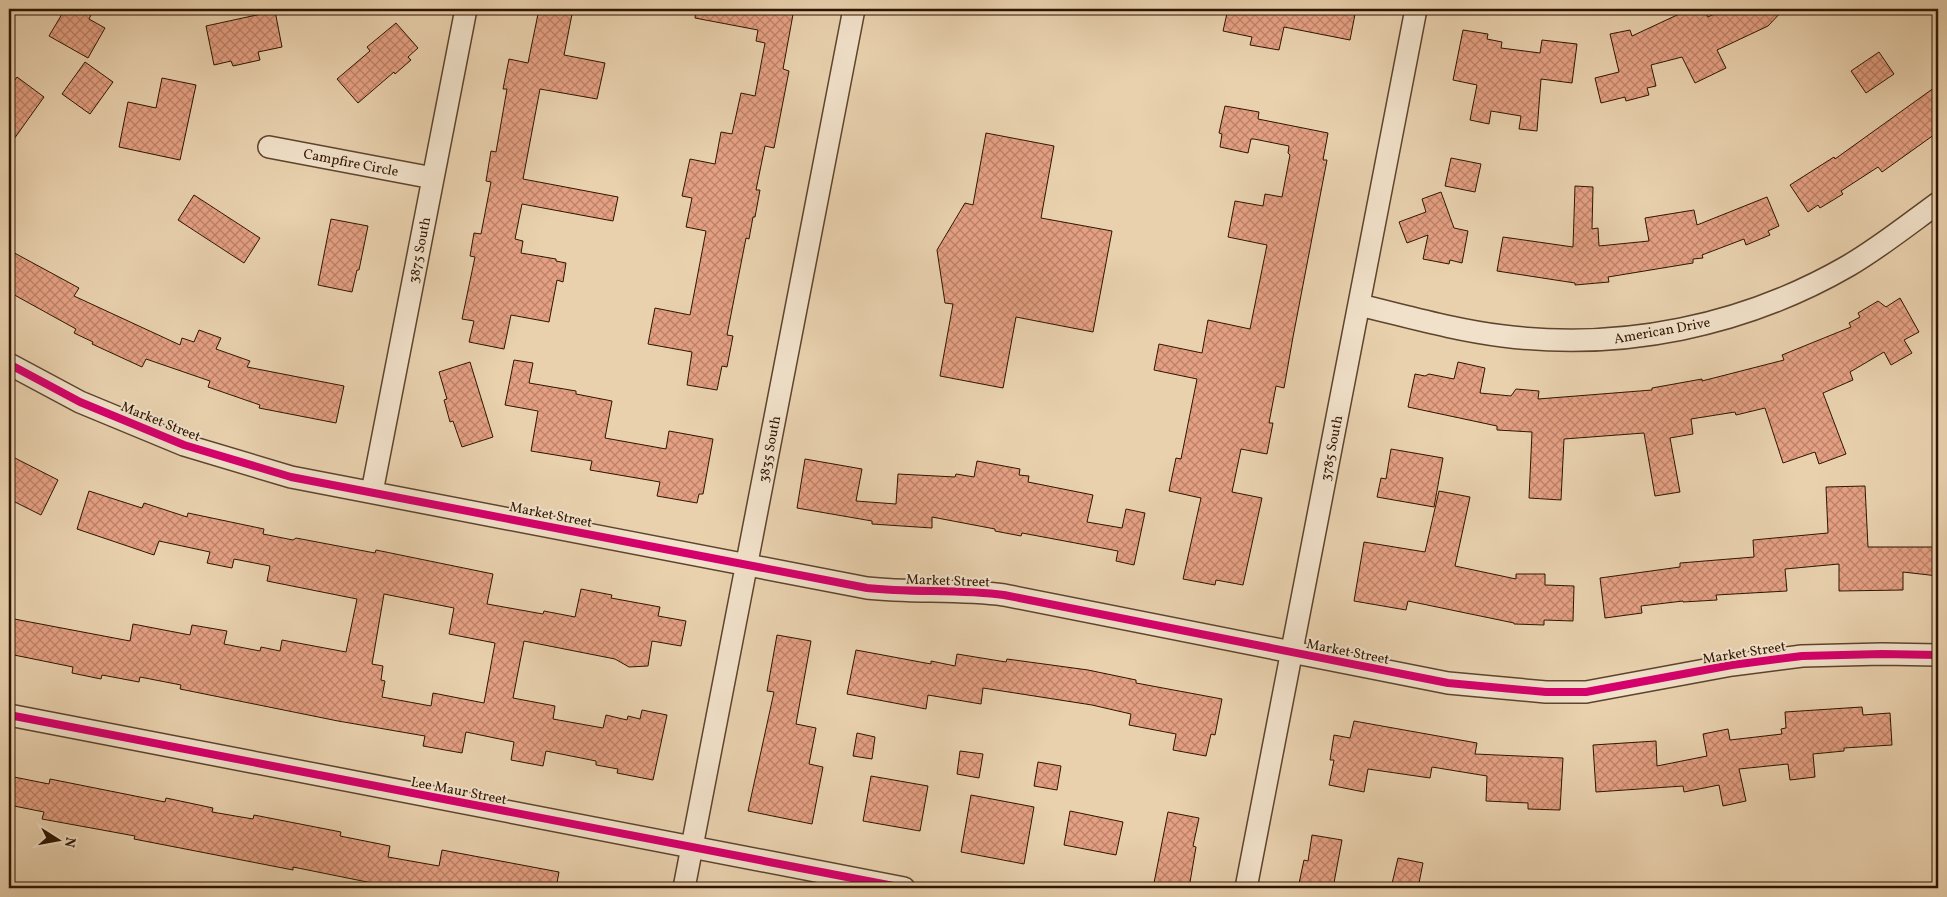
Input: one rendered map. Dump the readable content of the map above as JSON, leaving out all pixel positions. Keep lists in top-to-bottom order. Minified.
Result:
{"streets":{"street":["Campfire Circle","3875 South","American Drive","Market Street","3785 South","3835 South","Lee Maur Street"]},"crossings":[["Campfire Circle","3875 South"],["3875 South","Market Street"],["American Drive","3785 South"],["Market Street","3785 South"],["Market Street","3835 South"],["3835 South","Lee Maur Street"]],"north":"right"}
